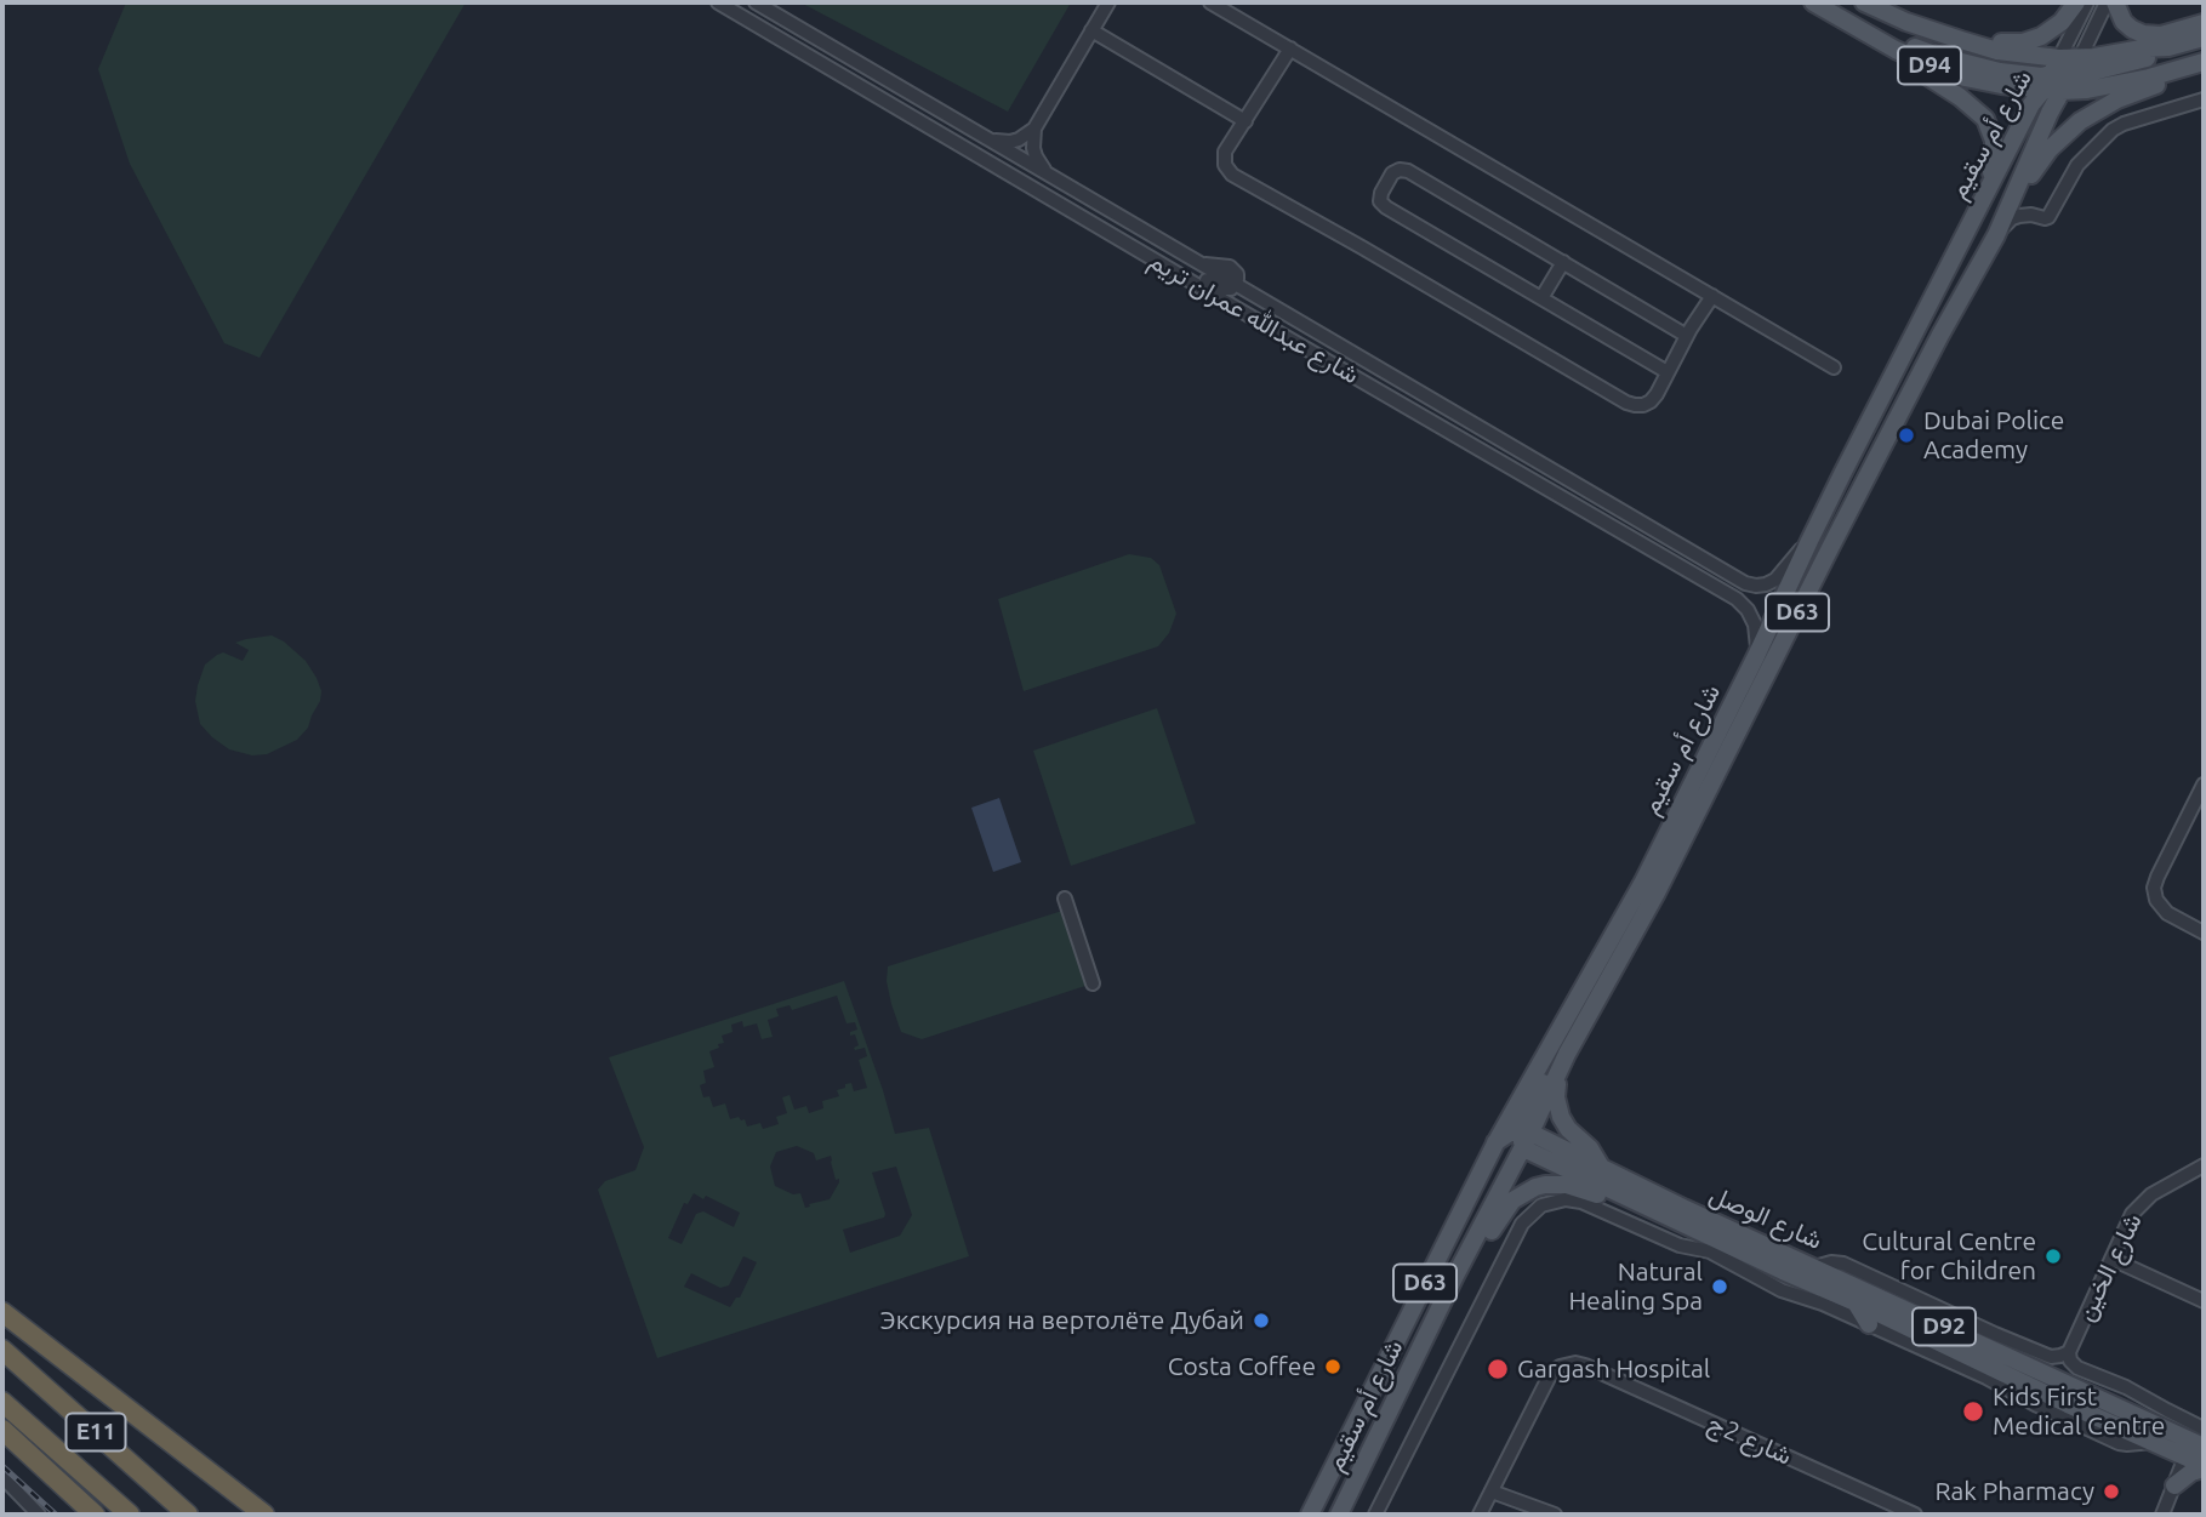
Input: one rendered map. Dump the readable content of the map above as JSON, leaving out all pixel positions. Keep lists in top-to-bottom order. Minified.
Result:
{"streets":{"highway":["E11"],"main road":["D94","شارع أم سقيم","D63","شارع الوصل","D92"],"street":["شارع عبدالله عمران تريم","شارع الخين","شارع 2ج"]},"crossings":[["D94","شارع أم سقيم"],["شارع أم سقيم","شارع عبدالله عمران تريم"],["شارع أم سقيم","شارع الوصل"]],"places":["Dubai Police Academy","Cultural Centre for Children","Natural Healing Spa","Экскурсия на вертолёте Дубай","Costa Coffee","Gargash Hospital","Kids First Medical Centre","Rak Pharmacy"]}
